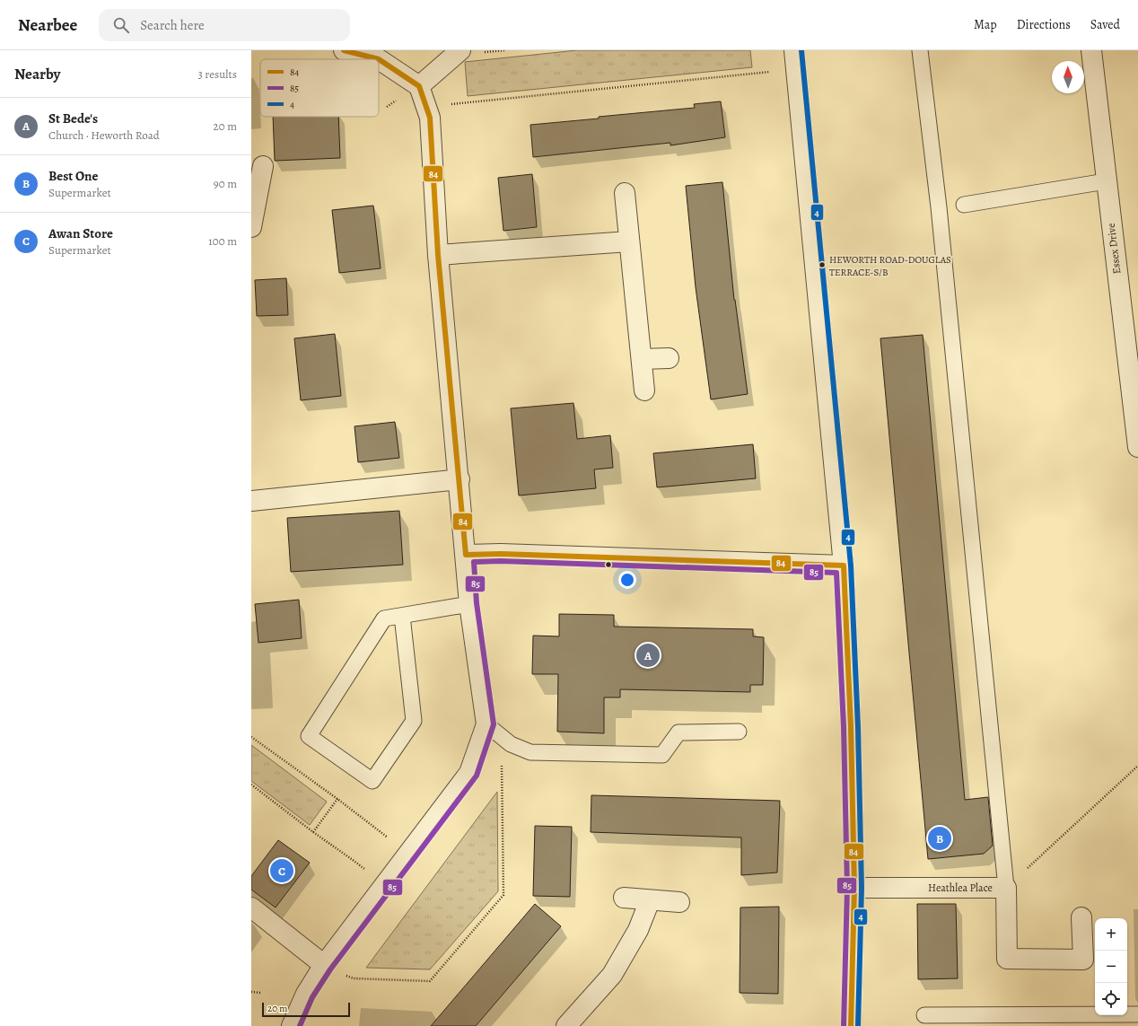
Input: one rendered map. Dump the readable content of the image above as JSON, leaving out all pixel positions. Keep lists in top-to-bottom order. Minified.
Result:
{"streets":{"street":["Essex Drive","Heathlea Place"]},"places":["HEWORTH ROAD-DOUGLAS TERRACE-S/B"],"lines":["transit line 84","transit line 4","transit line 85"],"legend":["84","85","4"],"scale_bar":"20 m","north":"top","page":{"header":"Nearbee","search":"Search here","nav":["Map","Directions","Saved"],"heading":["Nearby","3 results"],"list":[{"mark":"A","name":"St Bede's","note":"Church · Heworth Road","value":"20 m"},{"mark":"B","name":"Best One","note":"Supermarket","value":"90 m"},{"mark":"C","name":"Awan Store","note":"Supermarket","value":"100 m"}],"pins":["A","B","C"],"map_buttons":["+","−"],"scale":"20 m"}}
